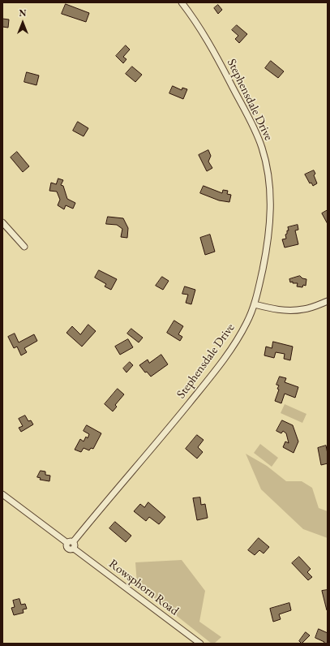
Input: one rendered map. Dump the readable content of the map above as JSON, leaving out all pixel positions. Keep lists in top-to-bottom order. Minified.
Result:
{"streets":{"street":["Stephensdale Drive","Rowsphorn Road"]},"crossings":[["Stephensdale Drive","Rowsphorn Road"]],"north":"top"}
